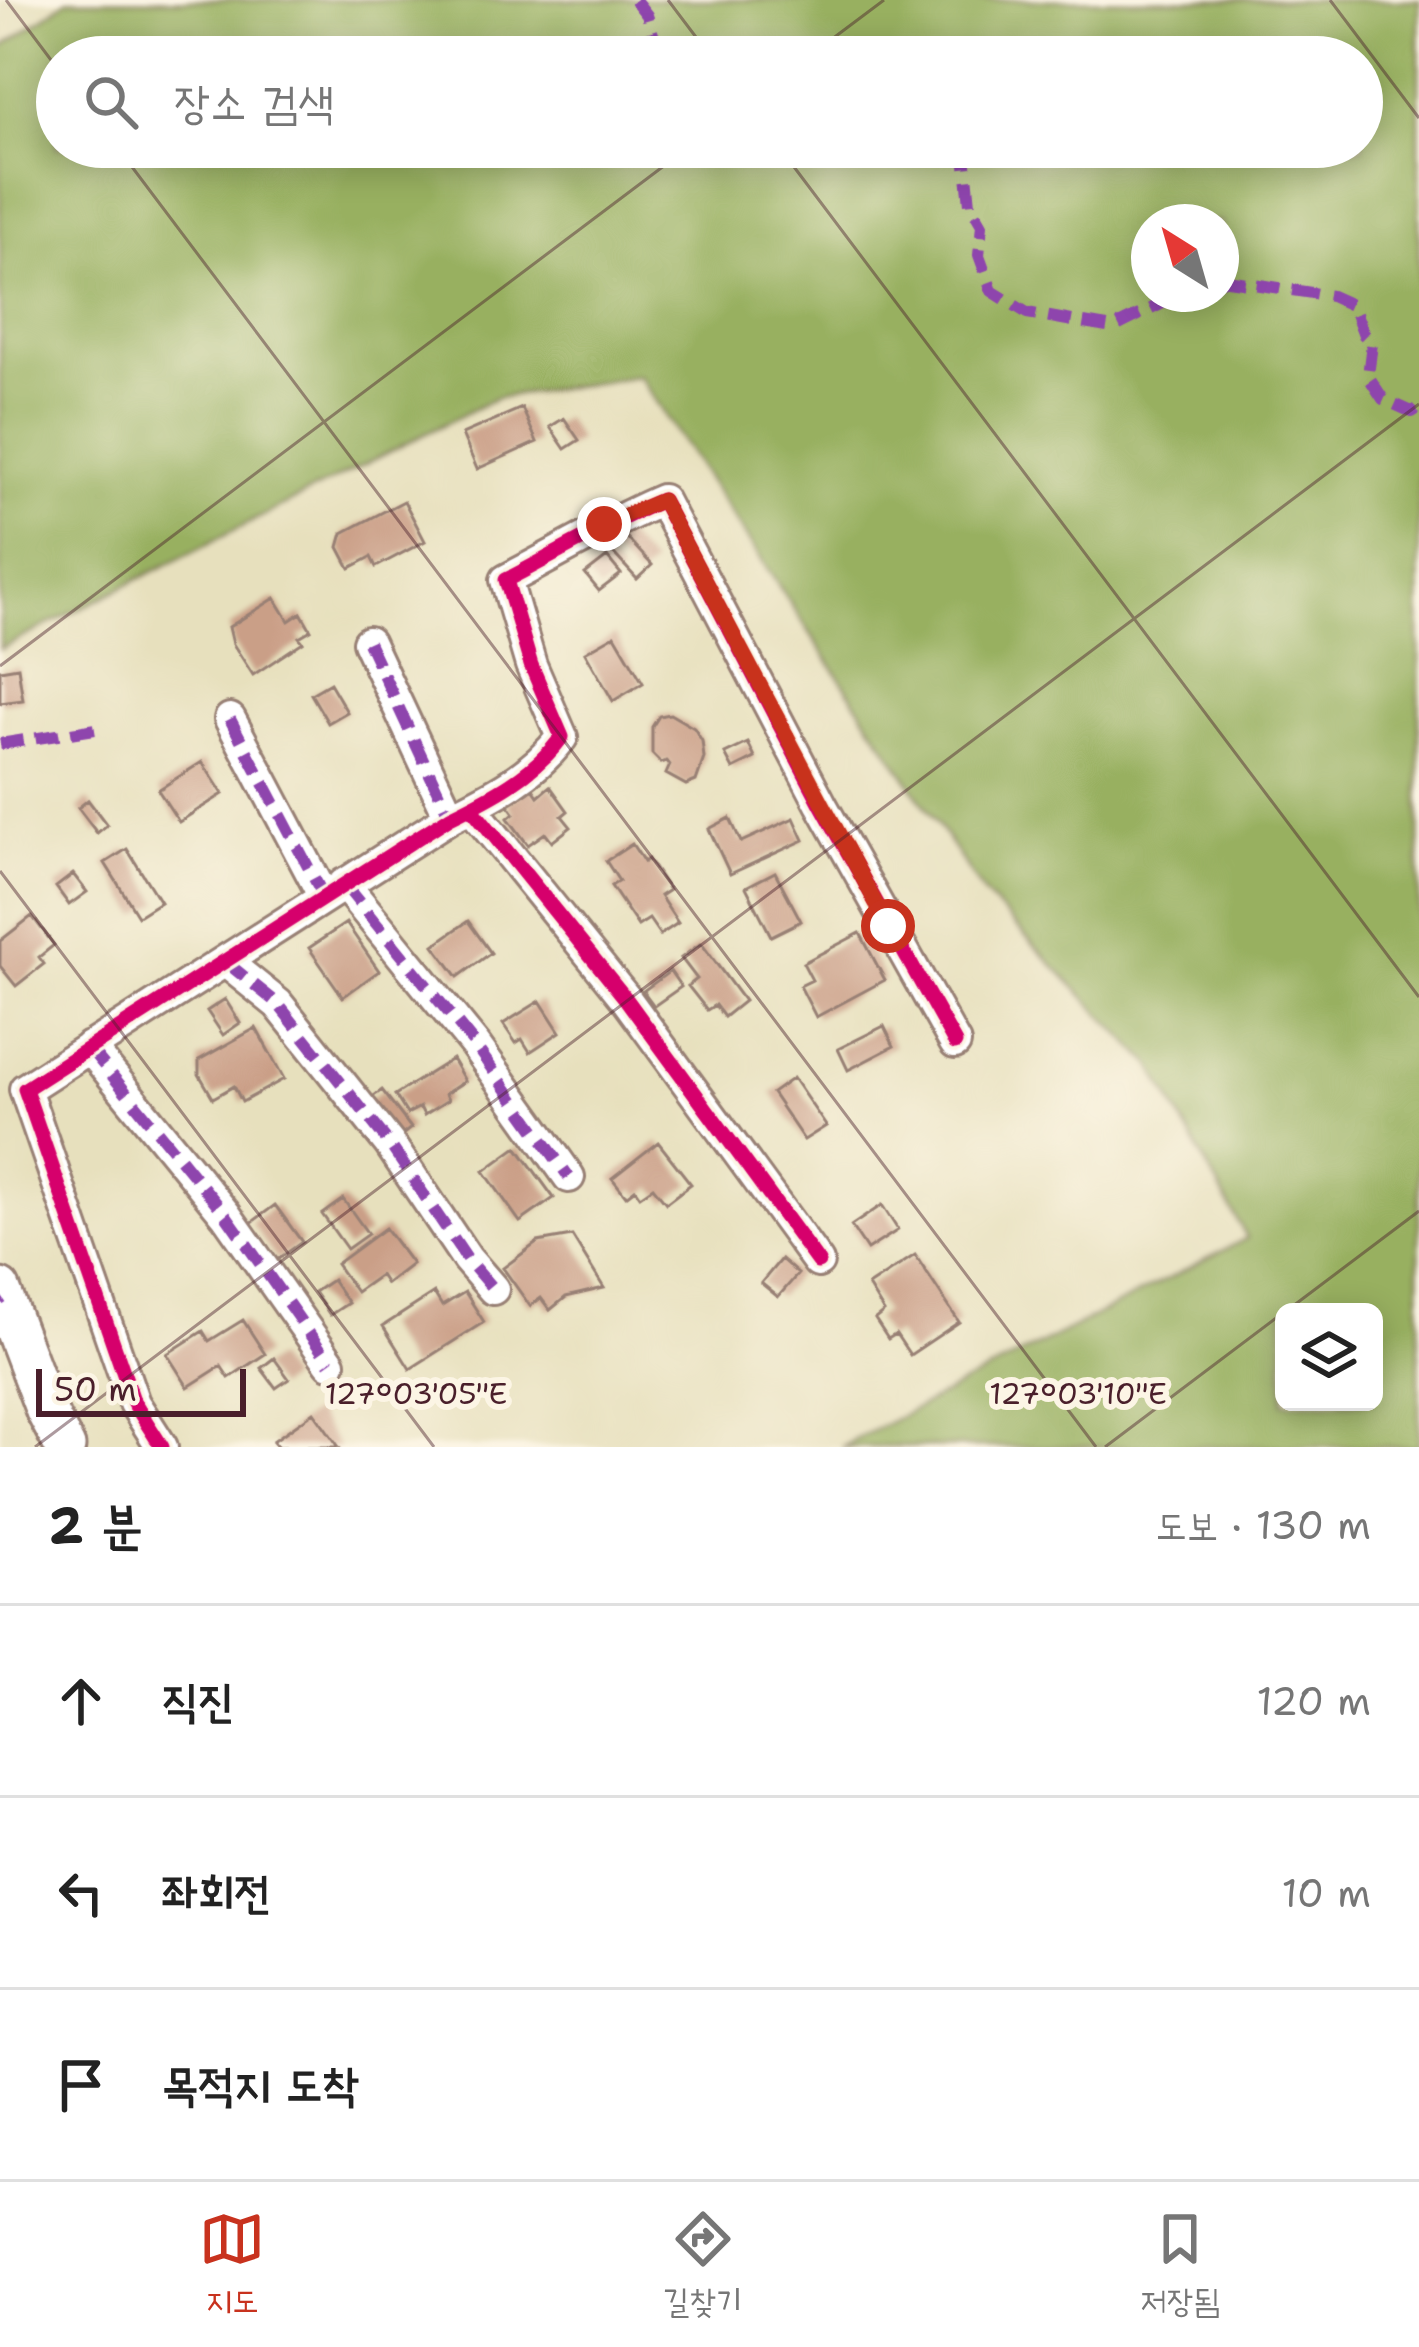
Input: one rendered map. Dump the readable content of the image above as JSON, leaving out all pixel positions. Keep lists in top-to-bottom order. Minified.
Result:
{"scale_bar":"50 m","north":"top left","page":{"search":"장소 검색","scale":"50 m","heading":["2 분","도보 · 130 m"],"list":[["직진","120 m"],["좌회전","10 m"],"목적지 도착"],"nav":["지도","길찾기","저장됨"]},"coordinates":["127°03'05\"E","127°03'10\"E"]}
